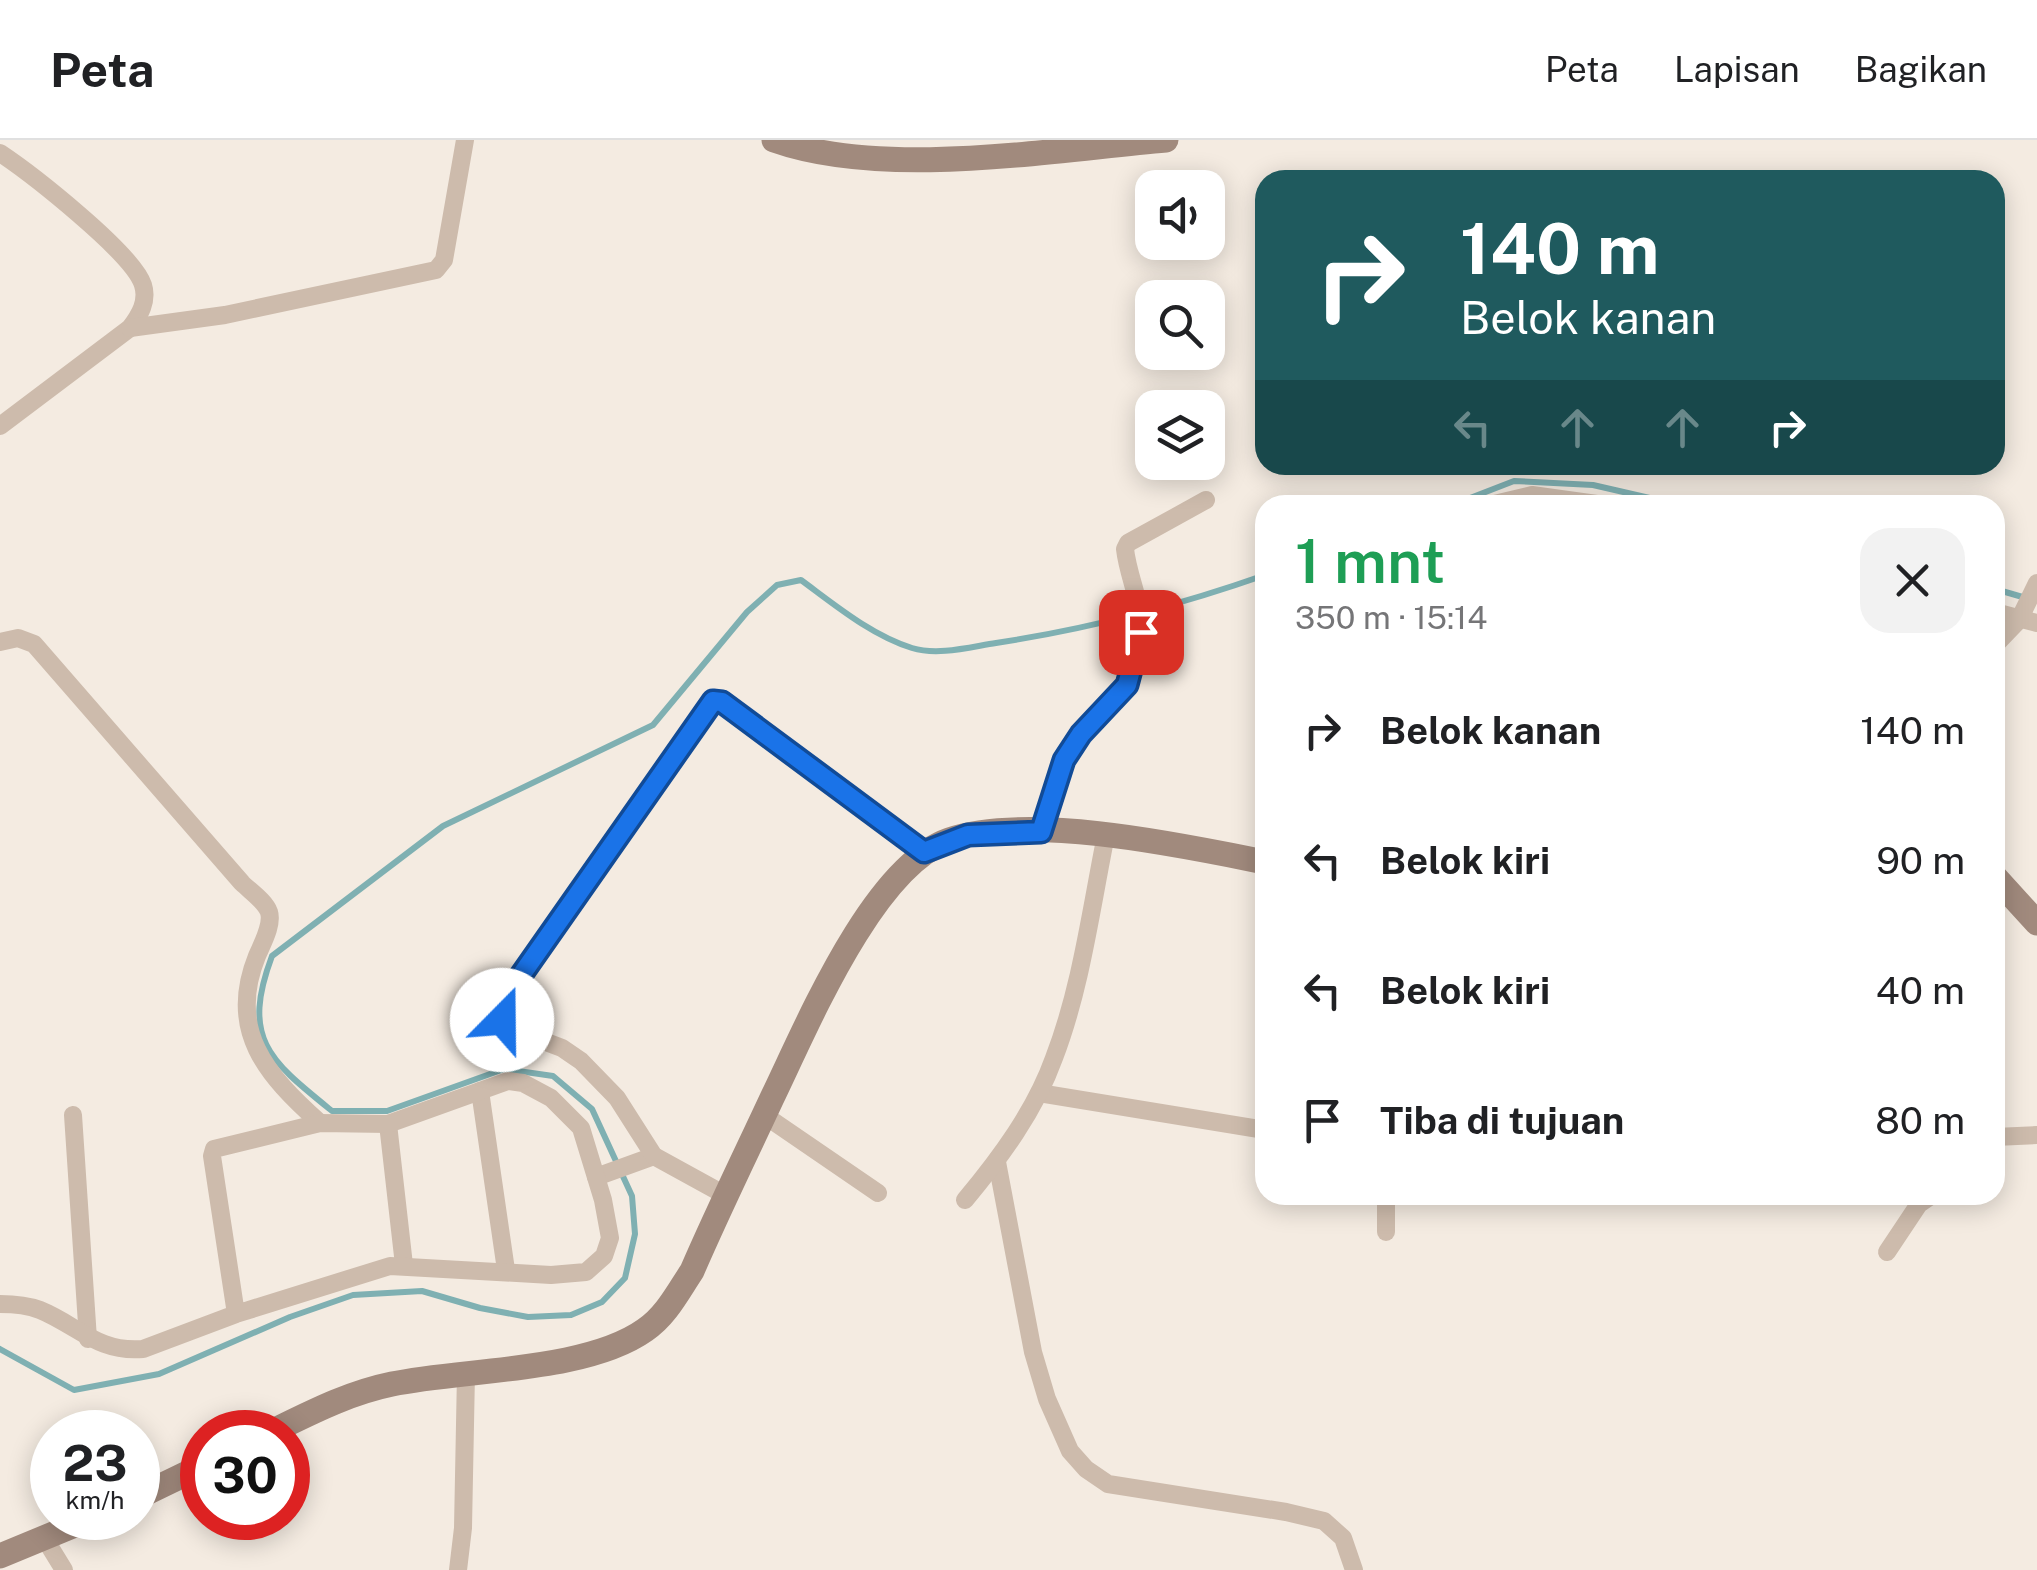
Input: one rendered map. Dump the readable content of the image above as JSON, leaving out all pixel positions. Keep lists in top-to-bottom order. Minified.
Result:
{"page":{"header":"Peta","nav":["Peta","Lapisan","Bagikan"],"turn":["140 m","Belok kanan"],"heading":["1 mnt","350 m · 15:14"],"list":[{"name":"Belok kanan","value":"140 m"},{"name":"Belok kiri","value":"90 m"},{"name":"Belok kiri","value":"40 m"},{"name":"Tiba di tujuan","value":"80 m"}],"speed":"23 km/h","limit":"30"}}
